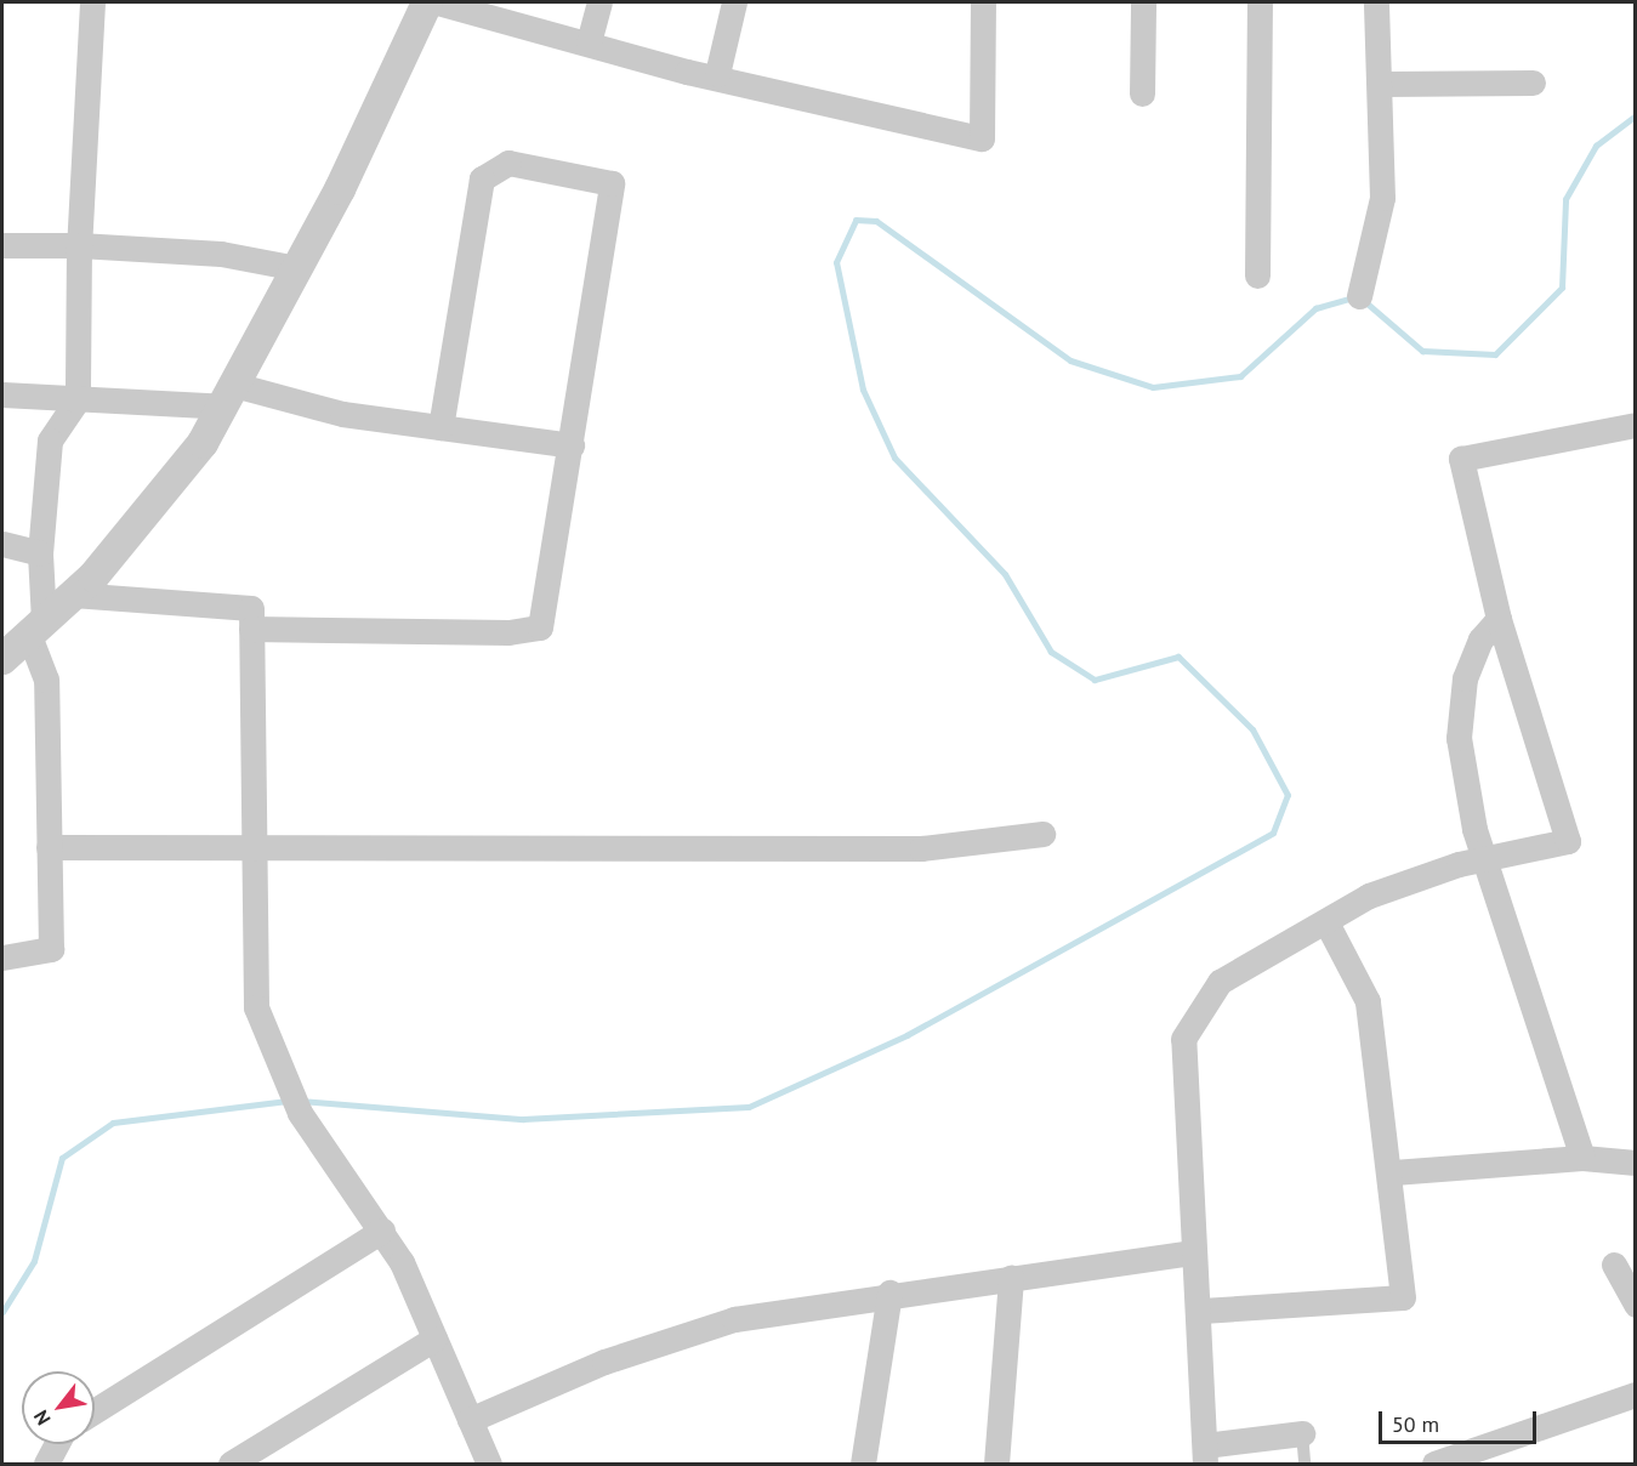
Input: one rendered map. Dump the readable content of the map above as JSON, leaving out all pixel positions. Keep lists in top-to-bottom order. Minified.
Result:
{"scale_bar":"50 m","north":"bottom left"}
